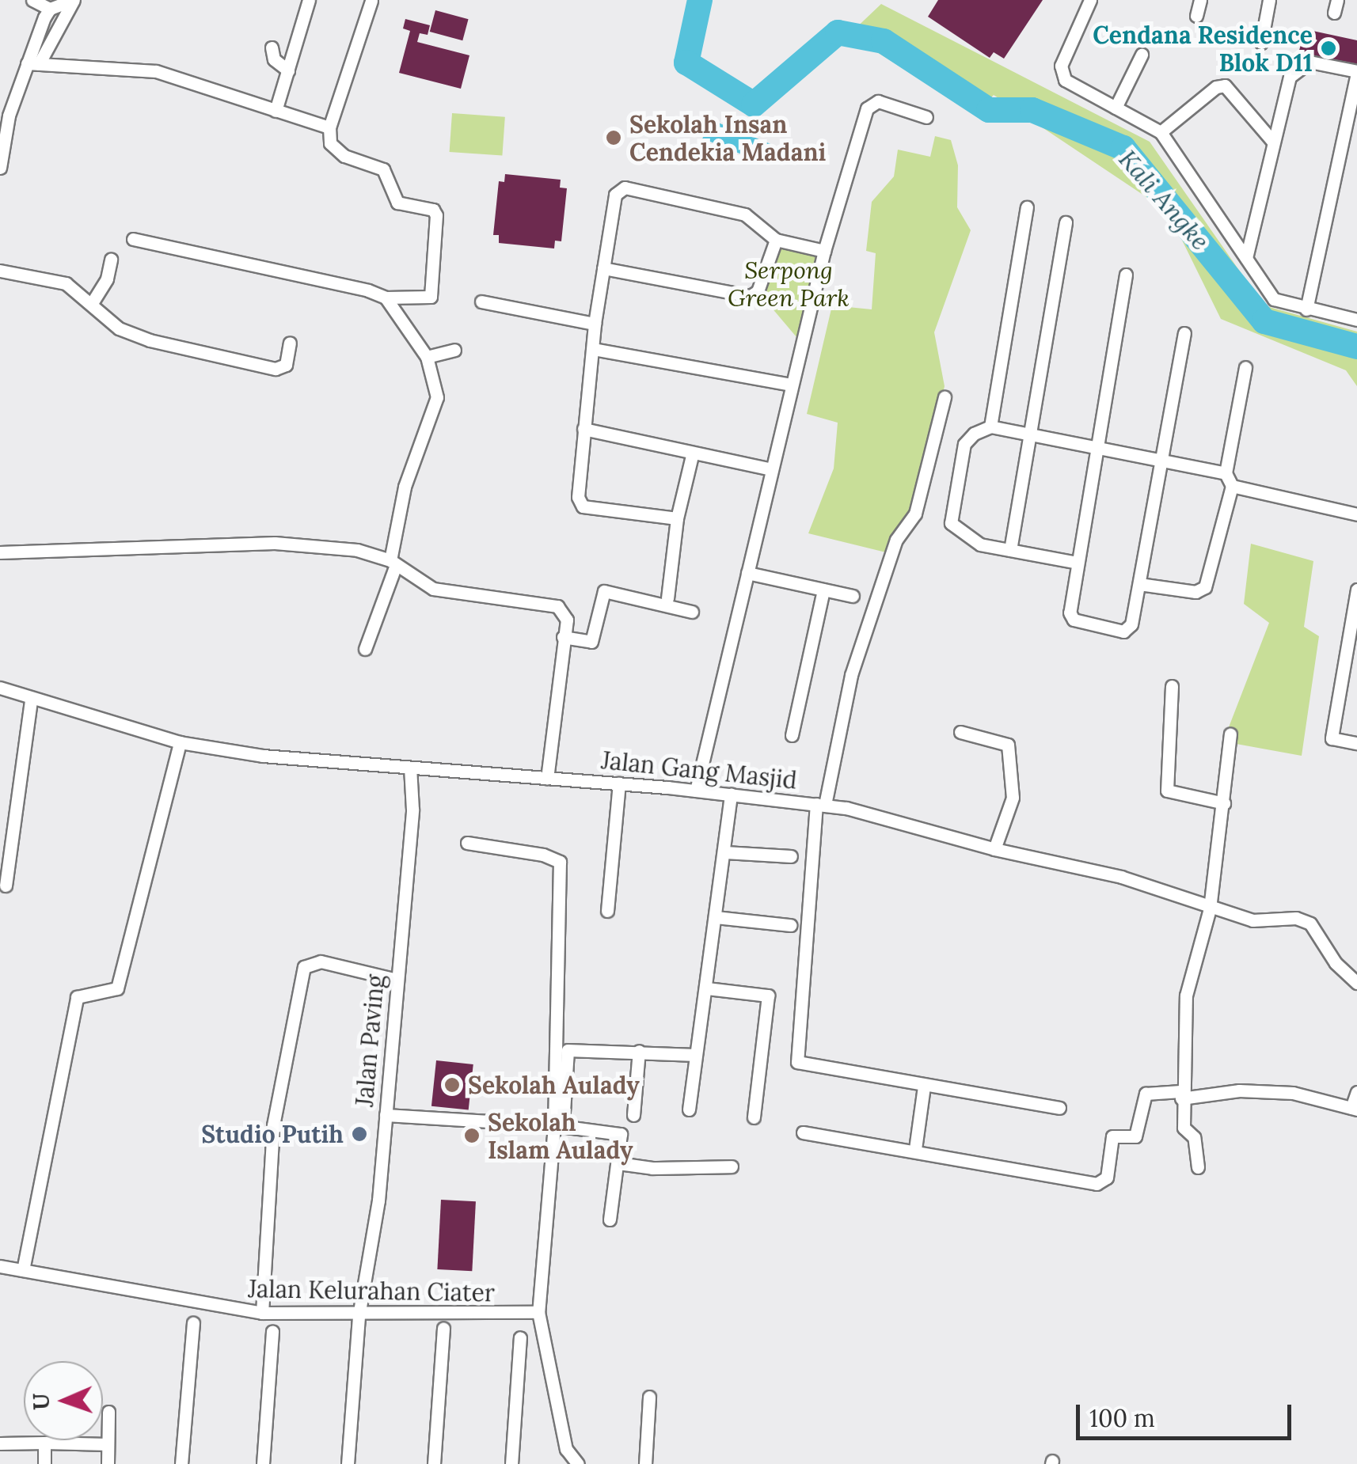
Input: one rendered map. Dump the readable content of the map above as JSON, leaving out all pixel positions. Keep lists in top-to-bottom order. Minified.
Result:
{"streets":{"street":["Jalan Gang Masjid","Jalan Paving","Jalan Kelurahan Ciater"]},"crossings":[["Jalan Gang Masjid","Jalan Paving"],["Jalan Paving","Jalan Kelurahan Ciater"]],"water":["Kali Angke"],"parks":["Serpong Green Park"],"places":["Cendana Residence Blok D11","Sekolah Insan Cendekia Madani","Sekolah Aulady","Studio Putih","Sekolah Islam Aulady"],"scale_bar":"100 m","north":"left"}
